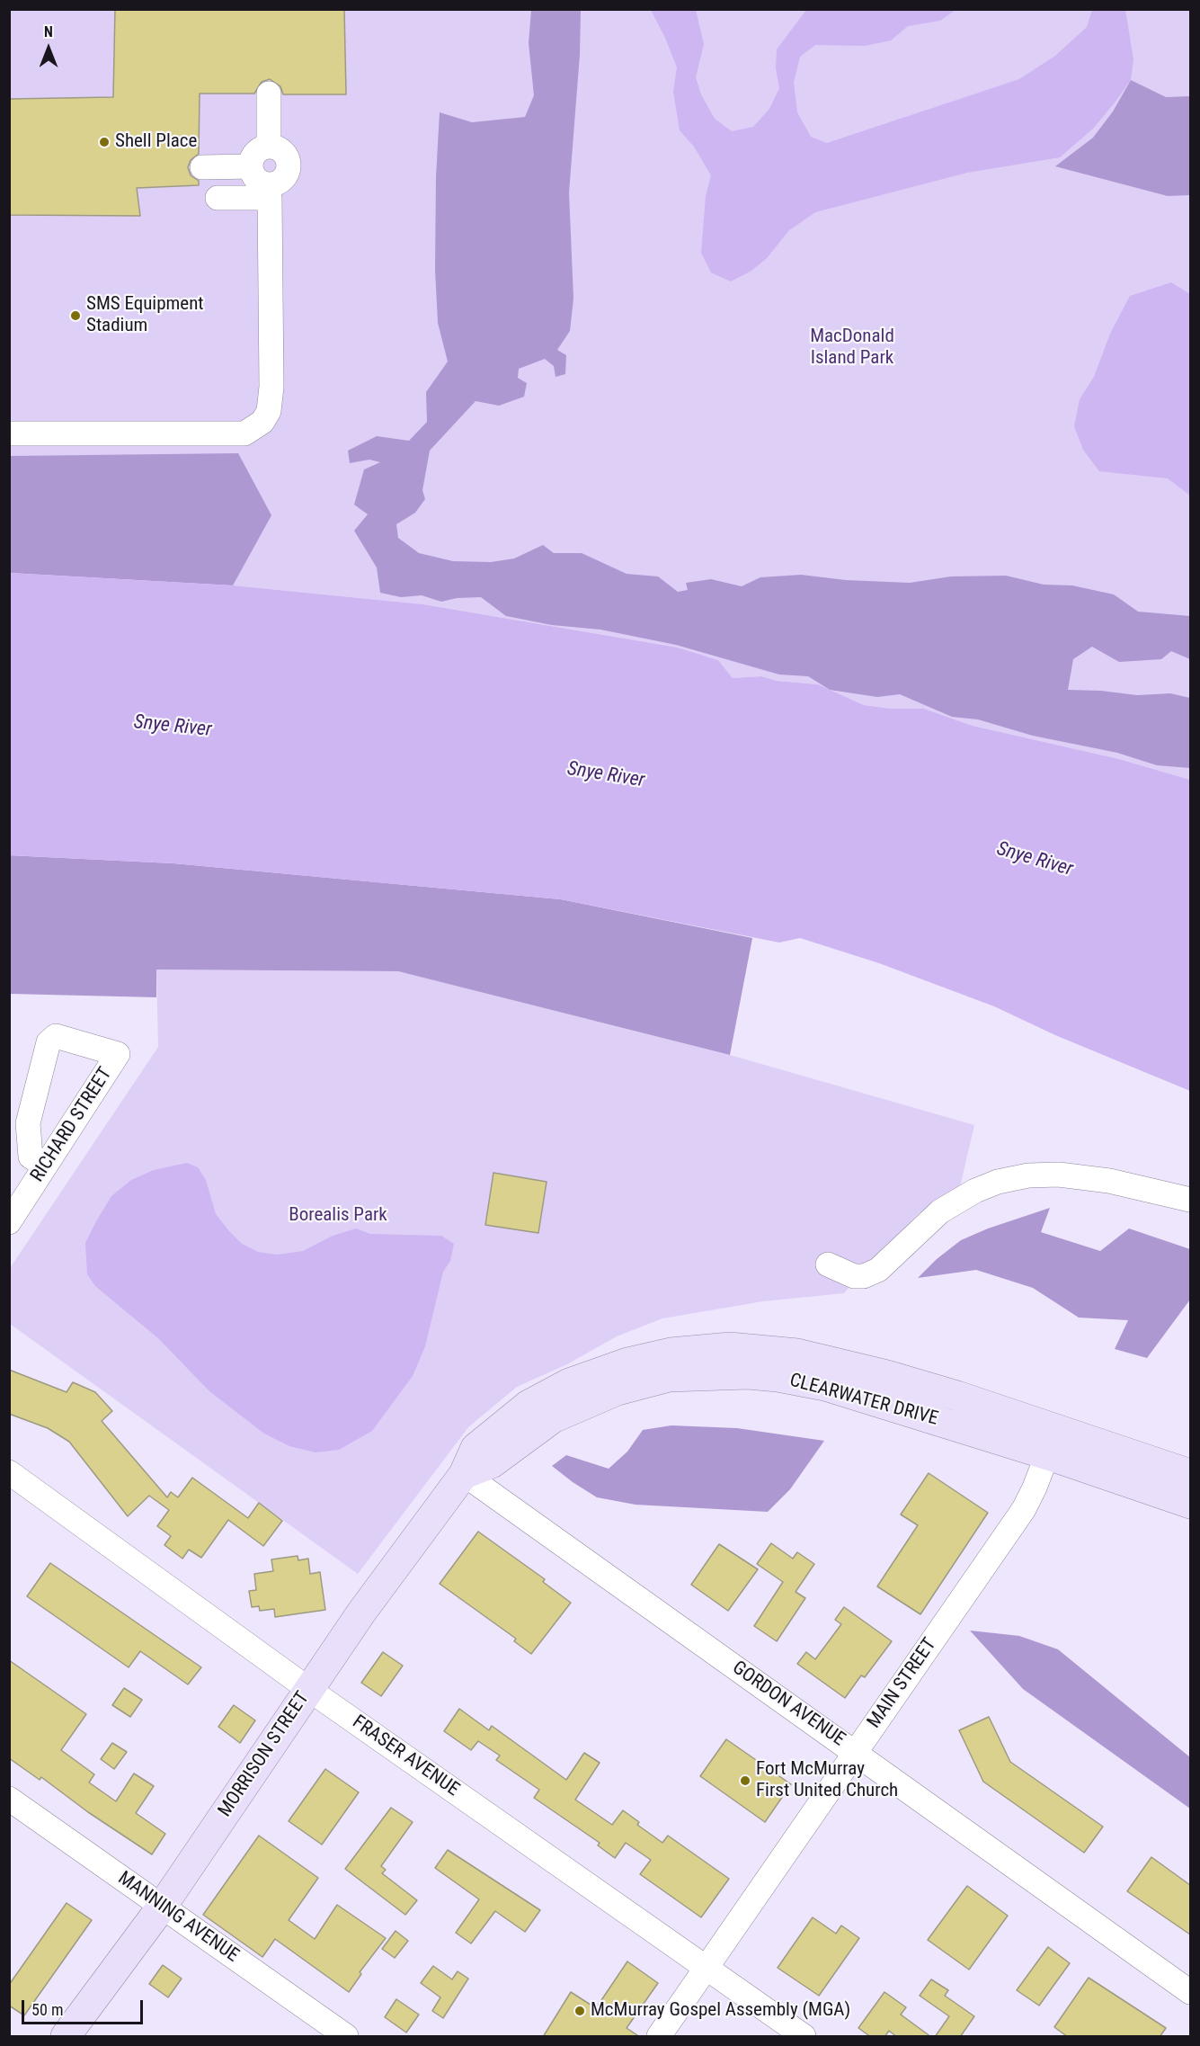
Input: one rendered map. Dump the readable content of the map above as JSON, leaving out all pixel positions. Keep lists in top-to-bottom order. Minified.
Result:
{"streets":{"main road":["CLEARWATER DRIVE","MORRISON STREET"],"street":["RICHARD STREET","MAIN STREET","GORDON AVENUE","FRASER AVENUE","MANNING AVENUE"]},"crossings":[["CLEARWATER DRIVE","MAIN STREET"],["CLEARWATER DRIVE","GORDON AVENUE"],["CLEARWATER DRIVE","MORRISON STREET"],["MAIN STREET","GORDON AVENUE"],["MAIN STREET","FRASER AVENUE"],["GORDON AVENUE","MORRISON STREET"],["MORRISON STREET","FRASER AVENUE"],["MORRISON STREET","MANNING AVENUE"]],"water":["Snye River"],"parks":["MacDonald Island Park","Borealis Park"],"places":["Shell Place","SMS Equipment Stadium","Fort McMurray First United Church","McMurray Gospel Assembly (MGA)"],"scale_bar":"50 m","north":"top"}
